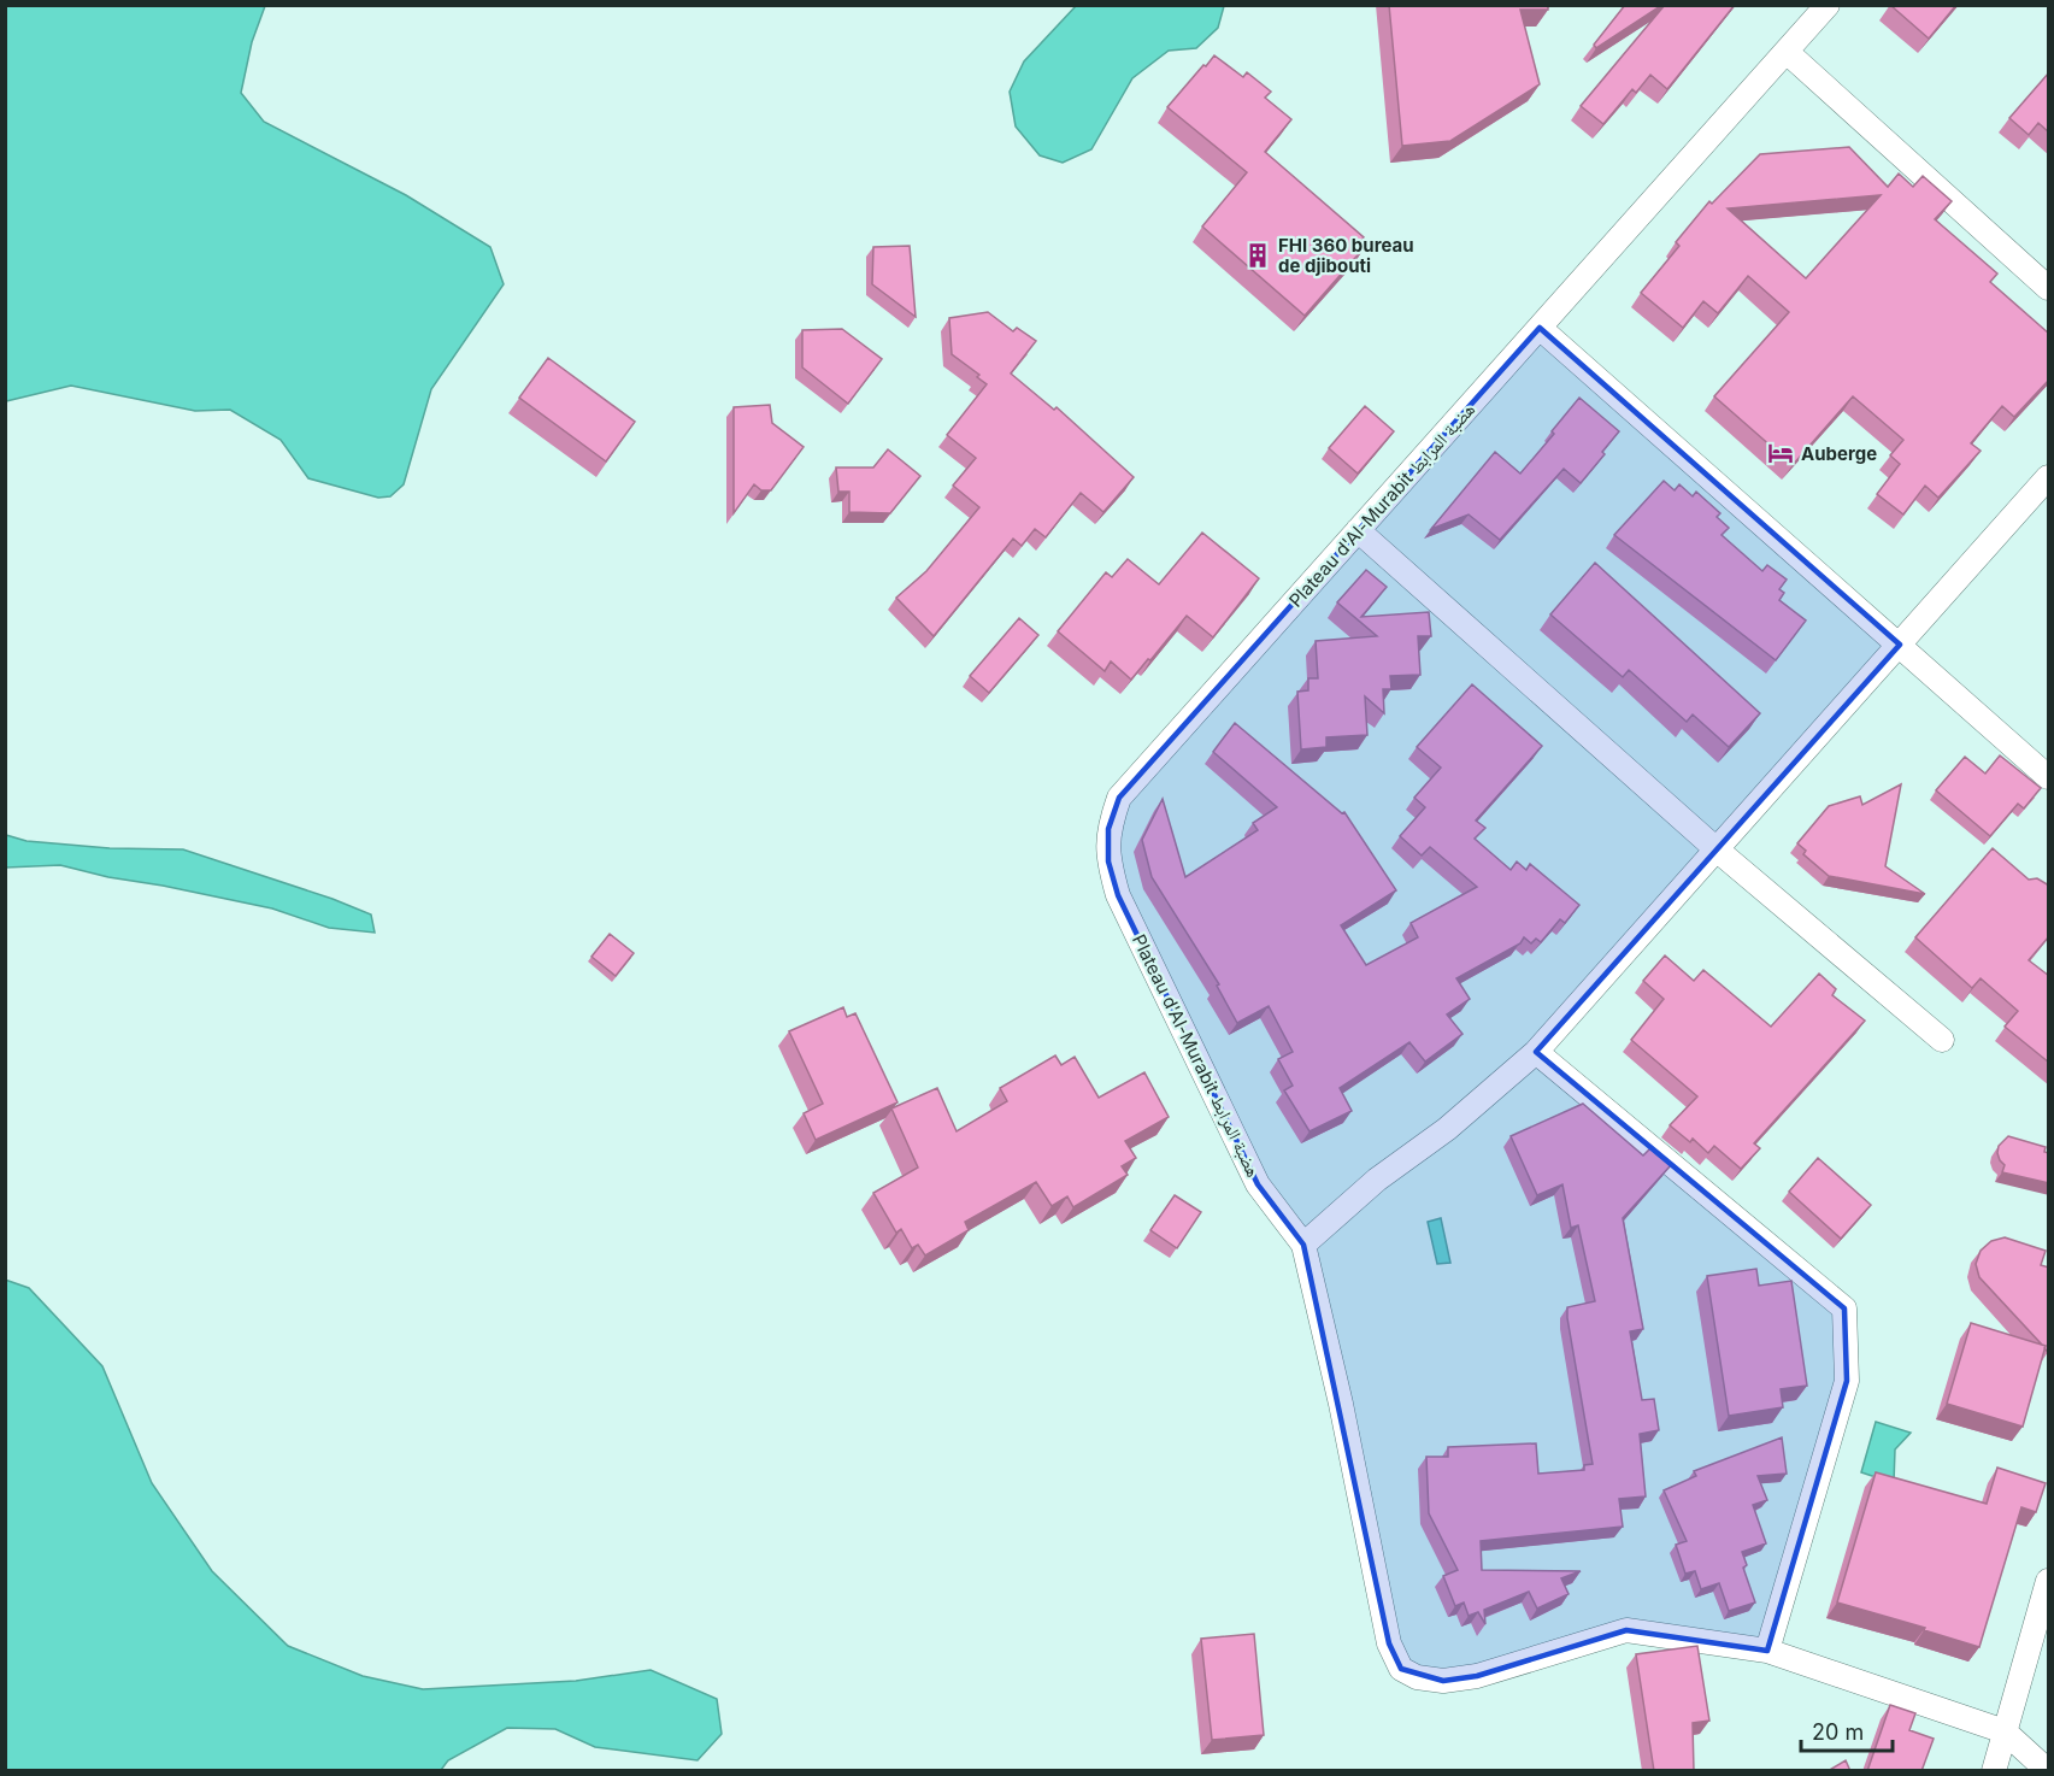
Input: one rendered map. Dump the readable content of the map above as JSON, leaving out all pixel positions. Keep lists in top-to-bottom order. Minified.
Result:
{"streets":{"street":["Plateau d'Al-Murabit هضبة المرابط"]},"places":{"building":["FHI 360 bureau de djibouti"],"hotel":["Auberge"]},"scale_bar":"20 m"}
